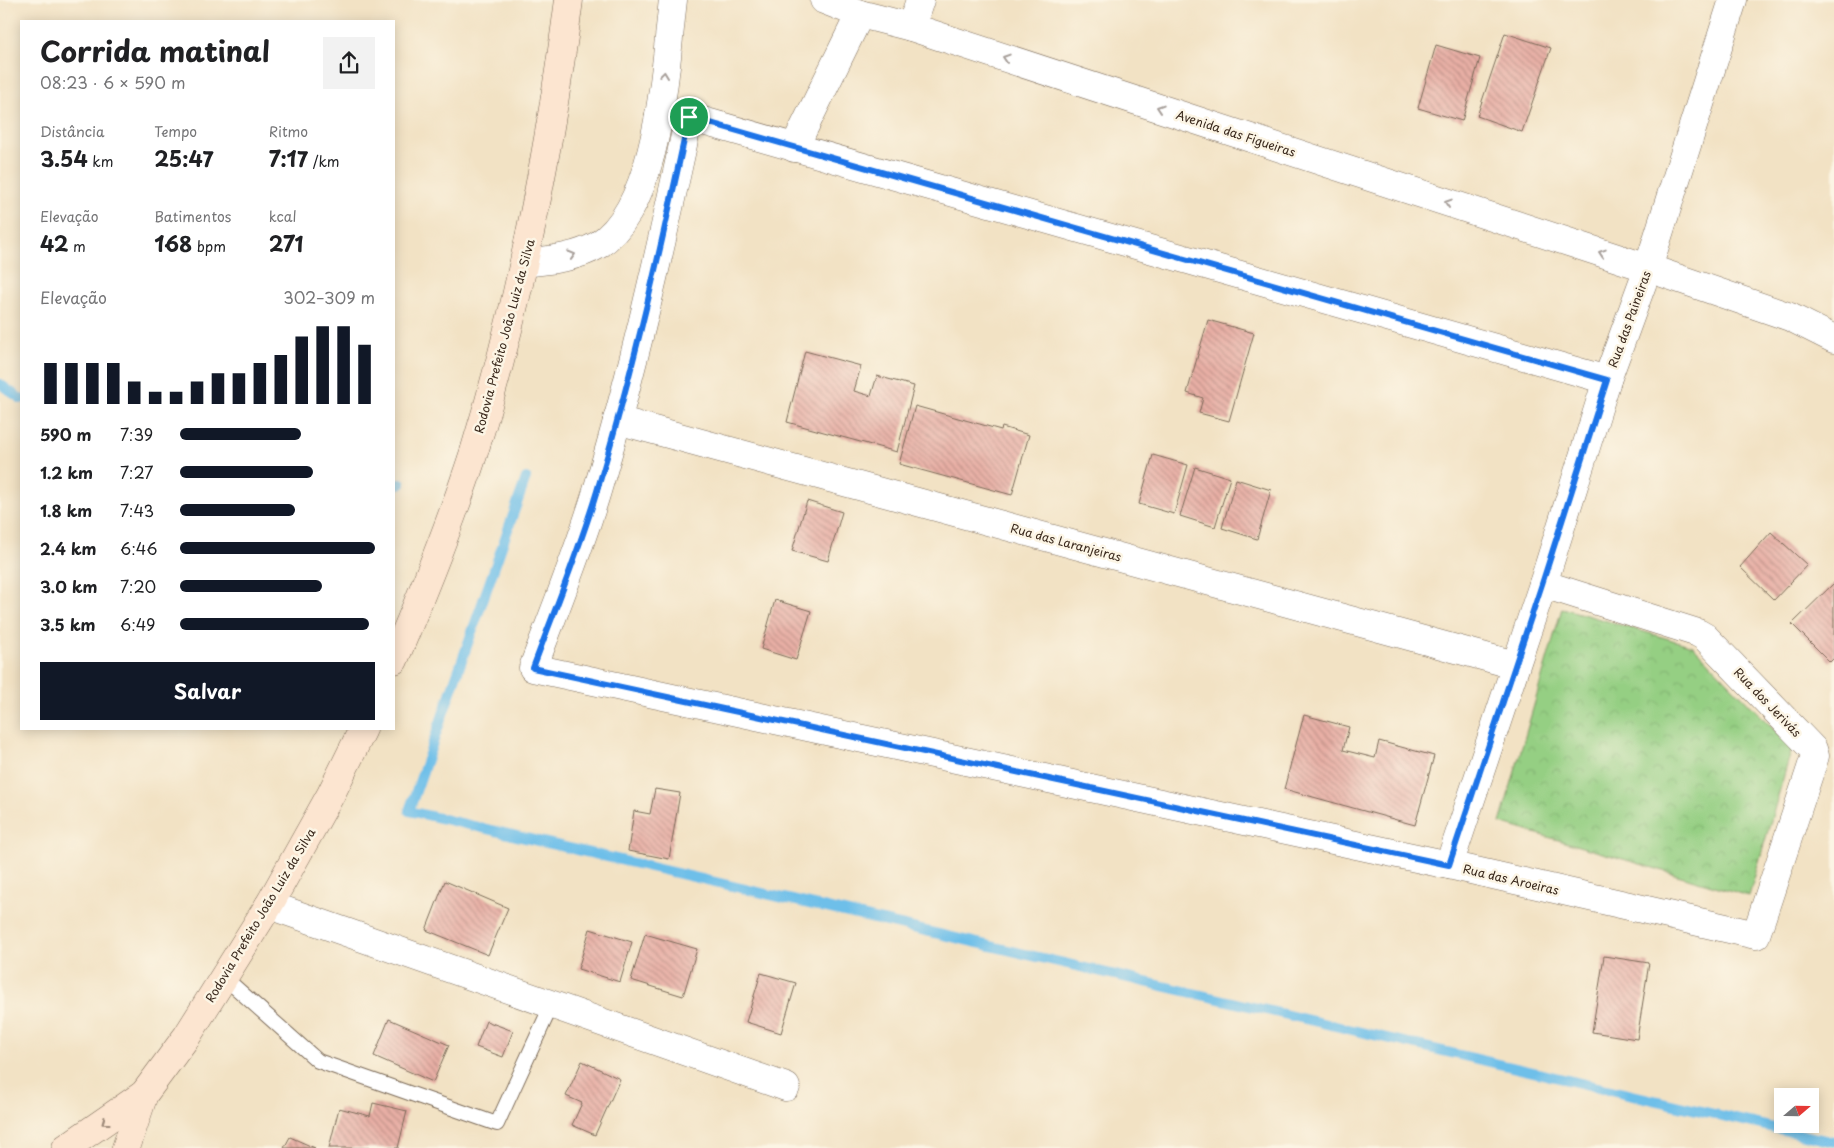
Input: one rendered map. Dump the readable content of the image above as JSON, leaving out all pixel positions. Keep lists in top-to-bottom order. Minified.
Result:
{"streets":{"main road":["Rodovia Prefeito João Luiz da Silva"],"street":["Avenida das Figueiras","Rua das Paineiras","Rua das Laranjeiras","Rua dos Jerivás","Rua das Aroeiras"]},"crossings":[["Avenida das Figueiras","Rua das Paineiras"],["Rua das Paineiras","Rua das Laranjeiras"],["Rua das Paineiras","Rua dos Jerivás"],["Rua das Paineiras","Rua das Aroeiras"],["Rua das Laranjeiras","Rua das Aroeiras"],["Rua dos Jerivás","Rua das Aroeiras"]],"north":"right","page":{"heading":["Corrida matinal","08:23 · 6 × 590 m"],"stats":[["Distância","3.54 km"],["Tempo","25:47"],["Ritmo","7:17 /km"],["Elevação","42 m"],["Batimentos","168 bpm"],["kcal","271"]],"chart":["Elevação","302–309 m"],"list":[{"name":"590 m","note":"7:39"},{"name":"1.2 km","note":"7:27"},{"name":"1.8 km","note":"7:43"},{"name":"2.4 km","note":"6:46"},{"name":"3.0 km","note":"7:20"},{"name":"3.5 km","note":"6:49"}],"buttons":"Salvar"}}
